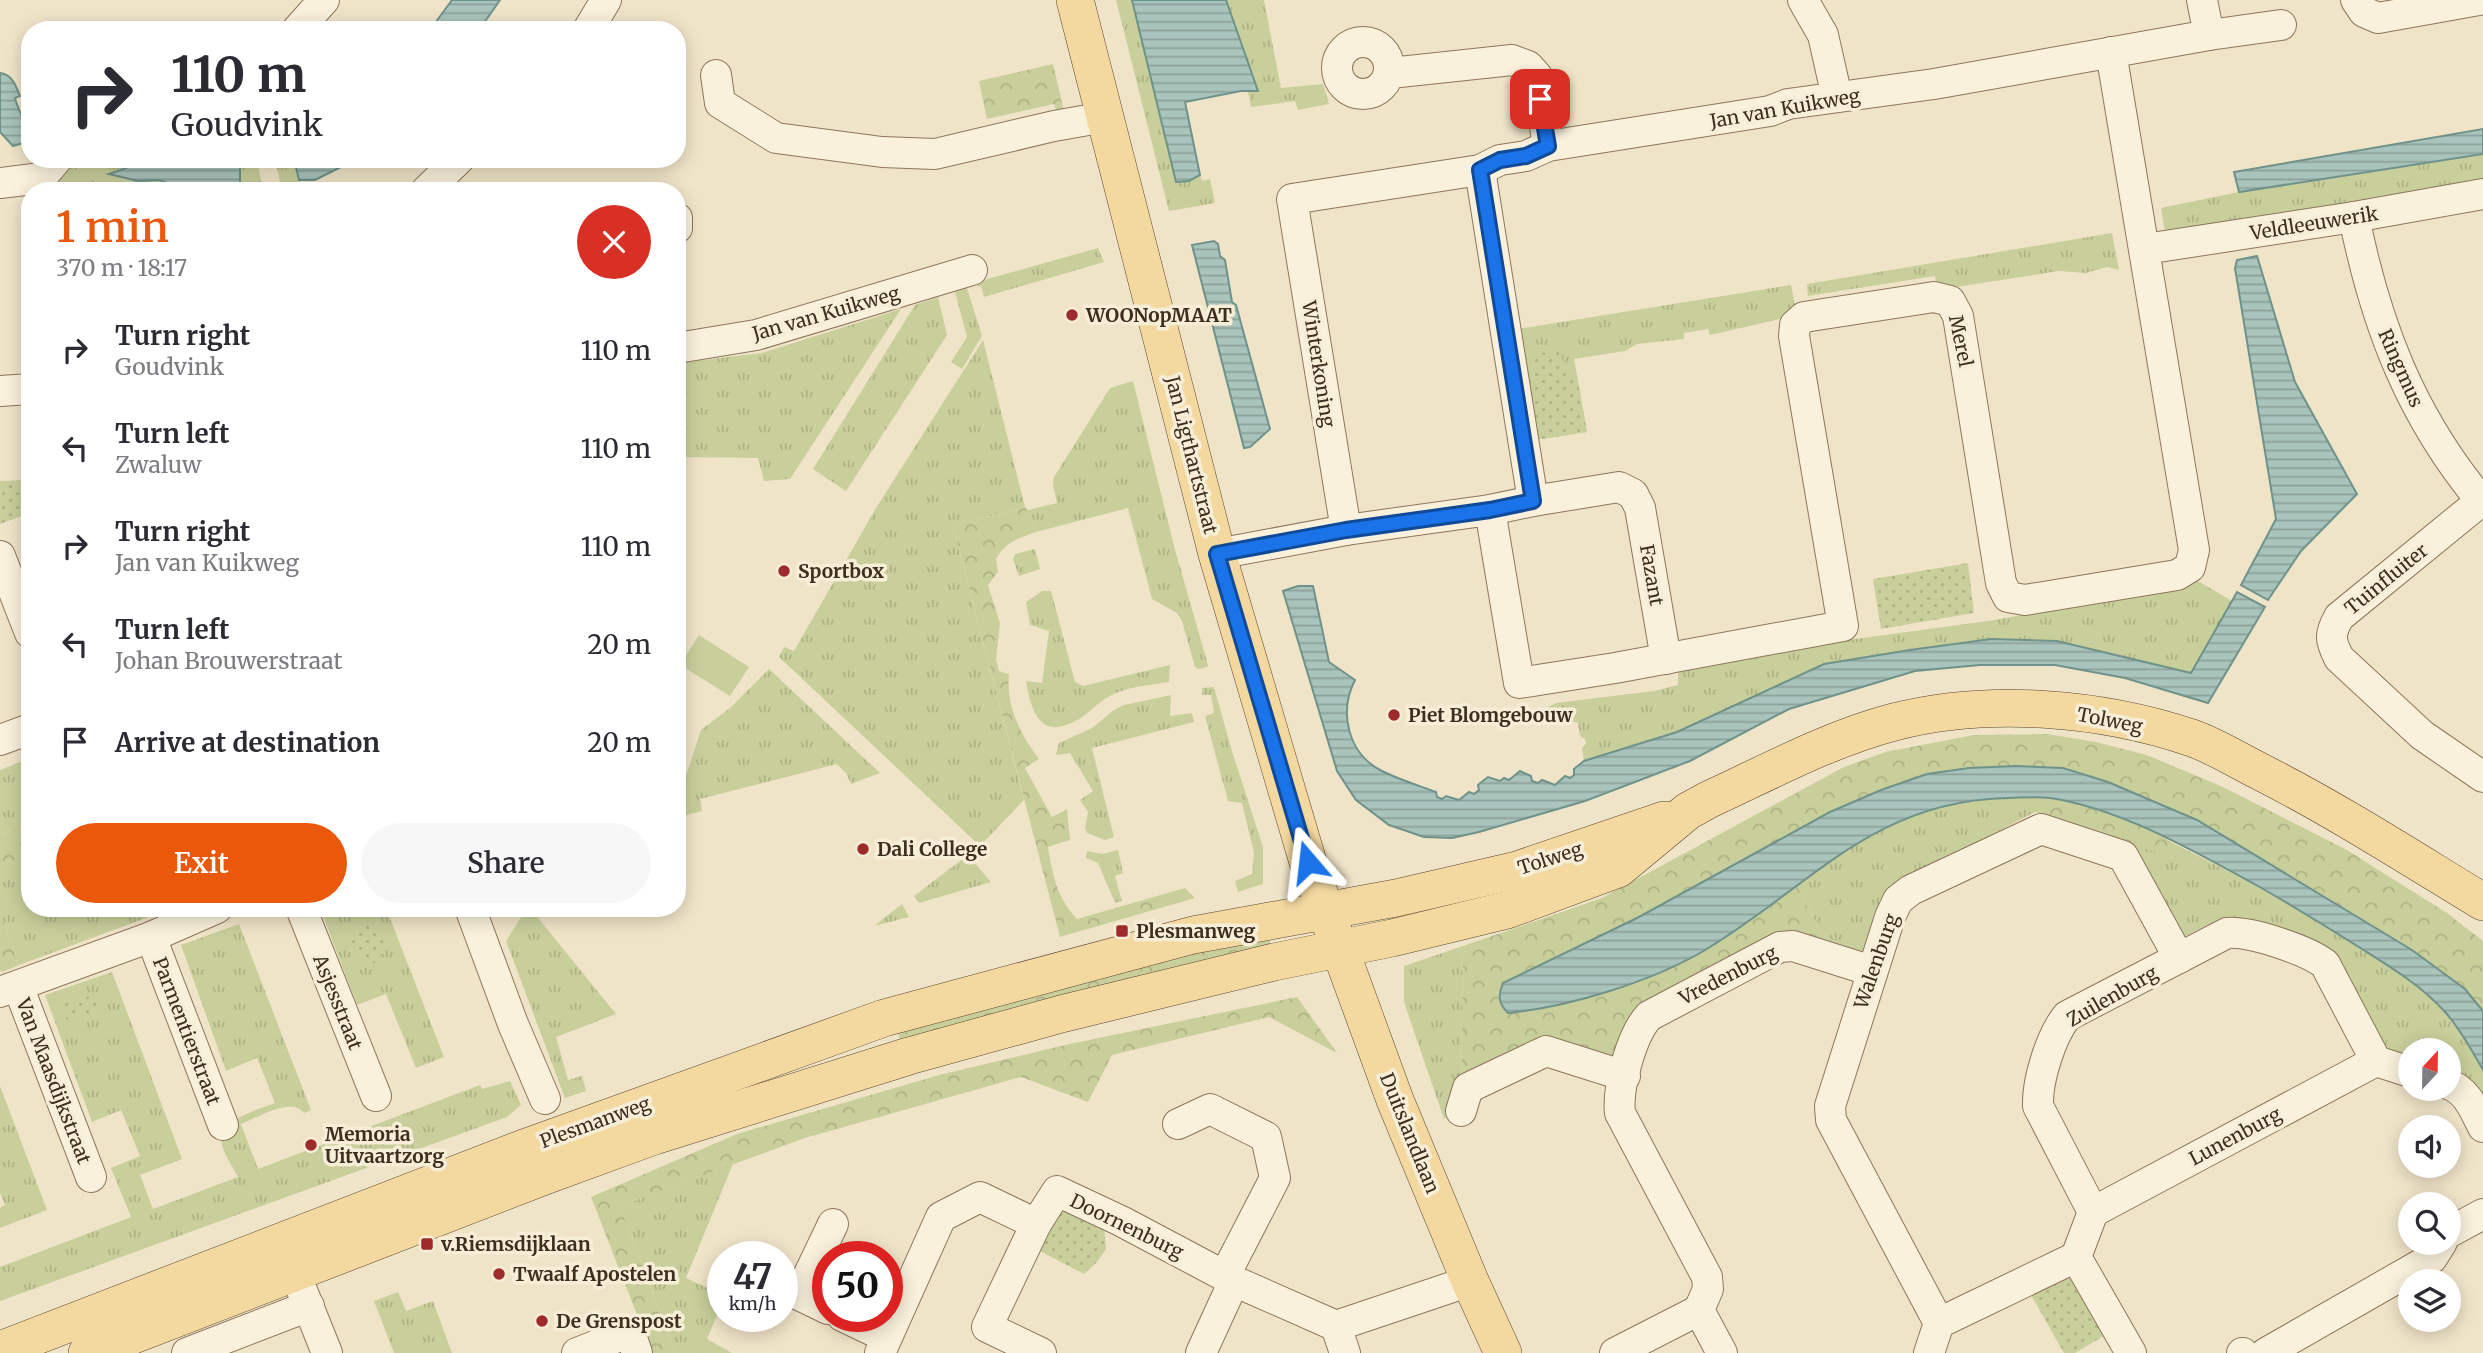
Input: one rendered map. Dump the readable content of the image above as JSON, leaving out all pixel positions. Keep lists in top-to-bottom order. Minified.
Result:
{"streets":{"main road":["Jan Ligthartstraat","Tolweg","Plesmanweg","Duitslandlaan"],"street":["Jan van Kuikweg","Veldleeuwerik","Merel","Winterkoning","Ringmus","Fazant","Tuinfluiter","Walenburg","Vredenburg","Zuilenburg","Asjesstraat","Parmentierstraat","Van Maasdijkstraat","Lunenburg","Doornenburg"]},"crossings":[["Jan van Kuikweg","Merel"],["Jan van Kuikweg","Winterkoning"],["Veldleeuwerik","Merel"],["Veldleeuwerik","Ringmus"],["Merel","Fazant"],["Ringmus","Tuinfluiter"],["Jan Ligthartstraat","Tolweg"],["Jan Ligthartstraat","Plesmanweg"],["Jan Ligthartstraat","Duitslandlaan"],["Tolweg","Plesmanweg"],["Tolweg","Duitslandlaan"],["Walenburg","Vredenburg"],["Walenburg","Zuilenburg"],["Zuilenburg","Lunenburg"],["Plesmanweg","Duitslandlaan"],["Duitslandlaan","Doornenburg"]],"places":{"other":["WOONopMAAT","Sportbox","Piet Blomgebouw","Dali College","Memoria Uitvaartzorg","Twaalf Apostelen","De Grenspost"],"transit":["Plesmanweg","v.Riemsdijklaan"]},"north":"top","page":{"turn":["110 m","Goudvink"],"heading":["1 min","370 m · 18:17"],"list":[{"name":"Turn right","note":"Goudvink","value":"110 m"},{"name":"Turn left","note":"Zwaluw","value":"110 m"},{"name":"Turn right","note":"Jan van Kuikweg","value":"110 m"},{"name":"Turn left","note":"Johan Brouwerstraat","value":"20 m"},{"name":"Arrive at destination","value":"20 m"}],"buttons":["Exit","Share"],"speed":"47 km/h","limit":"50"}}
